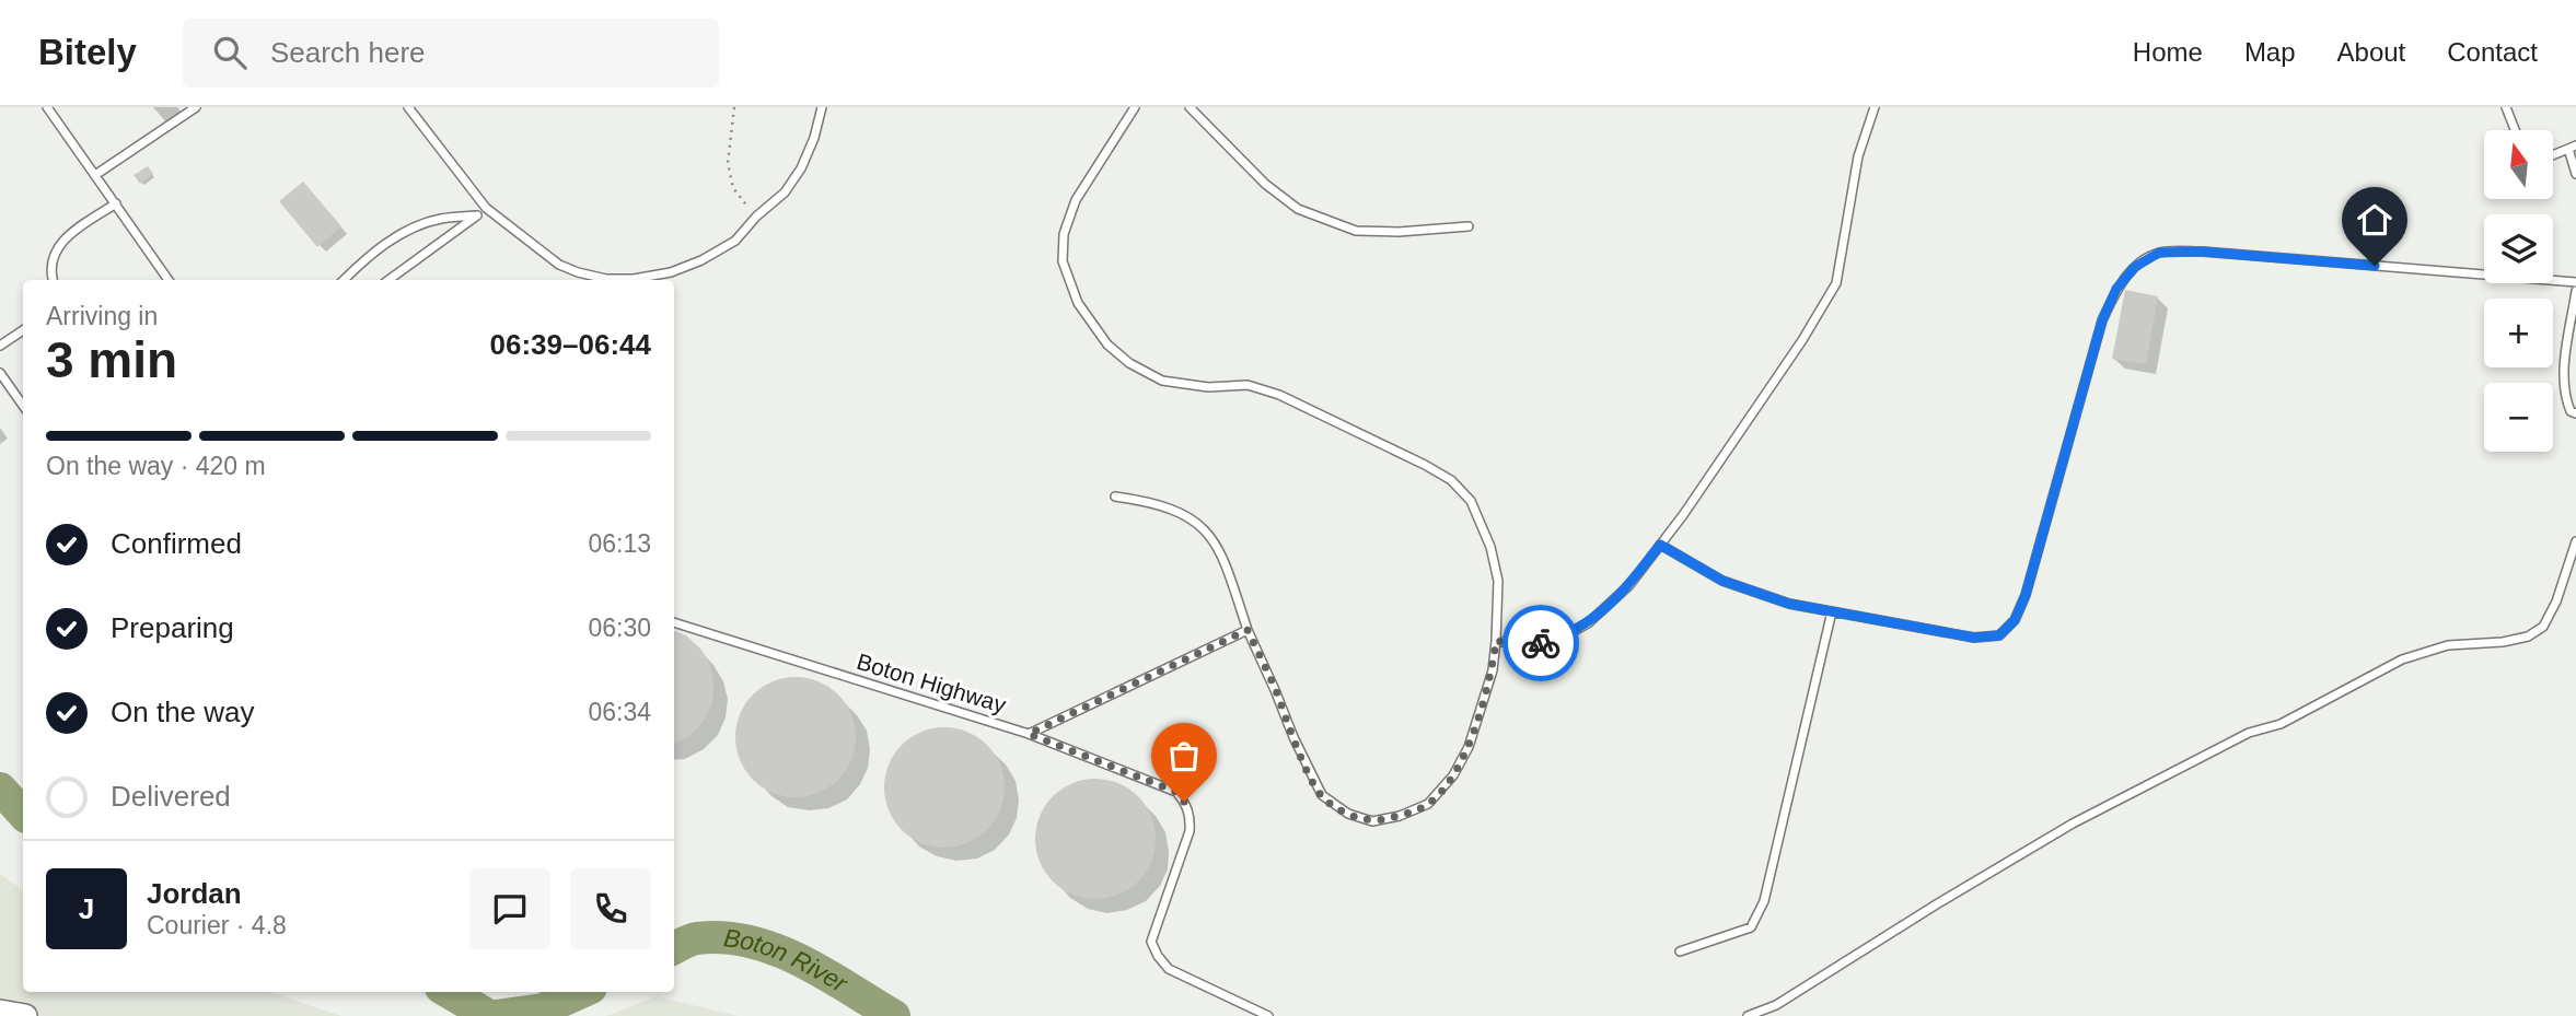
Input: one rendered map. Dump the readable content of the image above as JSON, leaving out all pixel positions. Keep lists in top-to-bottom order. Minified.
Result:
{"streets":{"lane":["Boton Highway"]},"water":["Boton River"],"north":"top","page":{"header":"Bitely","search":"Search here","nav":["Home","Map","About","Contact"],"map_buttons":["+","−"],"heading":["3 min","Arriving in","06:39–06:44"],"panel":["Jordan","Courier · 4.8"],"bar":"On the way · 420 m","list":[["Confirmed","06:13"],["Preparing","06:30"],["On the way","06:34"],"Delivered"],"round":"J"}}
